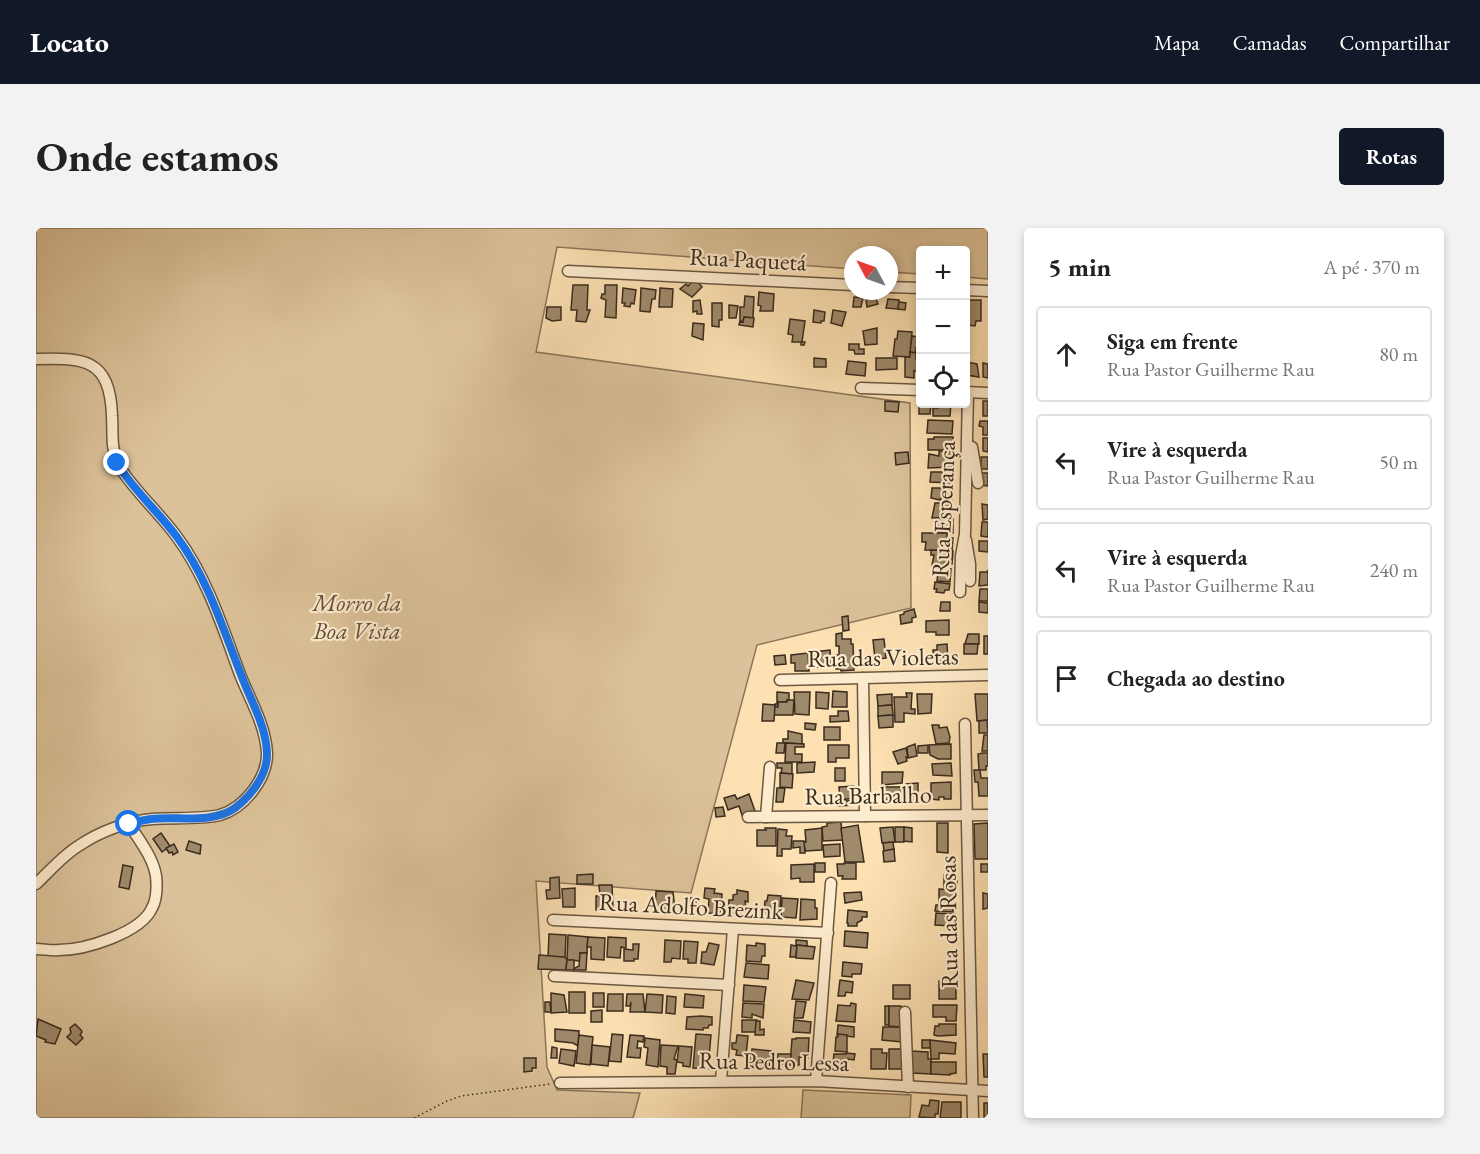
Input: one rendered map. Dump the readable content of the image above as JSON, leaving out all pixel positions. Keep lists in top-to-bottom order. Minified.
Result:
{"streets":{"street":["Rua Paquetá","Rua Esperança","Rua das Violetas","Rua Barbalho","Rua Adolfo Brezink","Rua das Rosas","Rua Pedro Lessa"]},"crossings":[["Rua Barbalho","Rua das Rosas"],["Rua das Rosas","Rua Pedro Lessa"]],"parks":["Morro da Boa Vista"],"north":"top left","page":{"header":"Locato","nav":["Mapa","Camadas","Compartilhar"],"buttons":"Rotas","title":"Onde estamos","heading":["5 min","A pé · 370 m"],"map_buttons":["+","−"],"list":[["Siga em frente","Rua Pastor Guilherme Rau","80 m"],["Vire à esquerda","Rua Pastor Guilherme Rau","50 m"],["Vire à esquerda","Rua Pastor Guilherme Rau","240 m"],"Chegada ao destino"]}}
